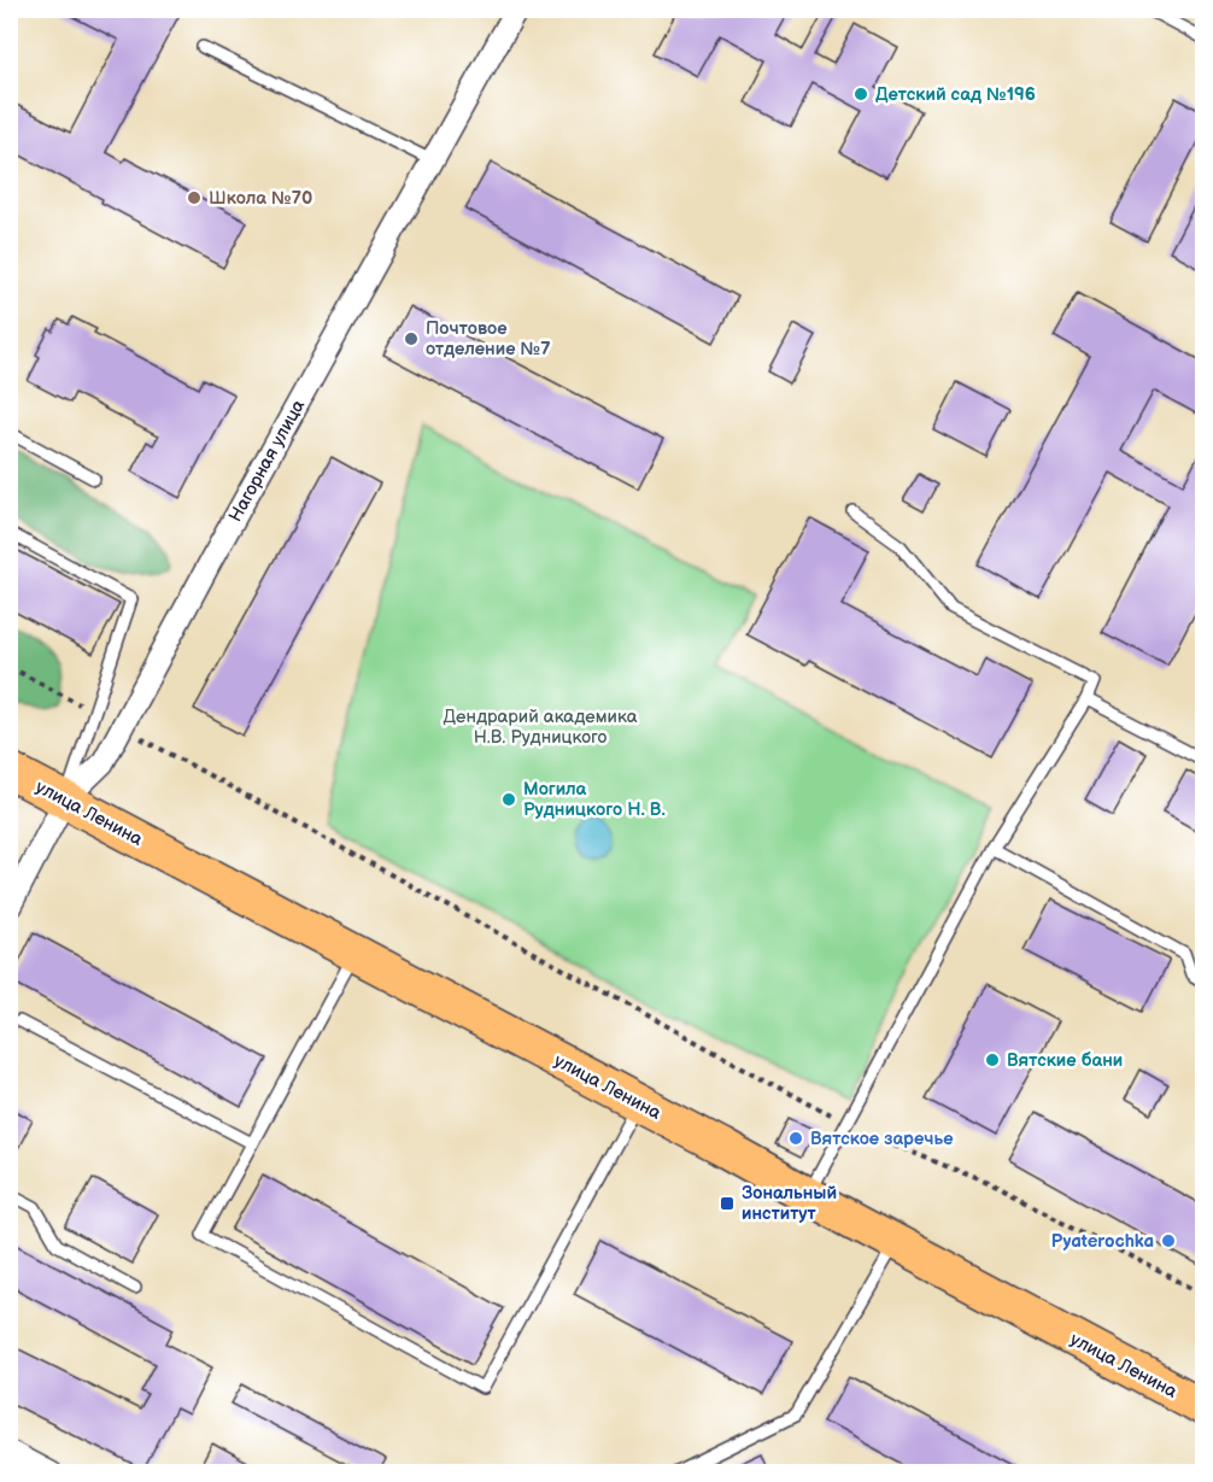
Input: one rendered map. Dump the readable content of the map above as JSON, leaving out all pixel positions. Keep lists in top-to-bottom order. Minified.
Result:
{"streets":{"main road":["улица Ленина"],"street":["Нагорная улица"]},"crossings":[["Нагорная улица","улица Ленина"]],"parks":["Дендрарий академика Н.В. Рудницкого"],"places":{"other":["Детский сад №196","Школа №70","Почтовое отделение №7","Могила Рудницкого Н. В.","Вятские бани","Вятское заречье","Pyaterochka"],"transit":["Зональный институт"]}}
